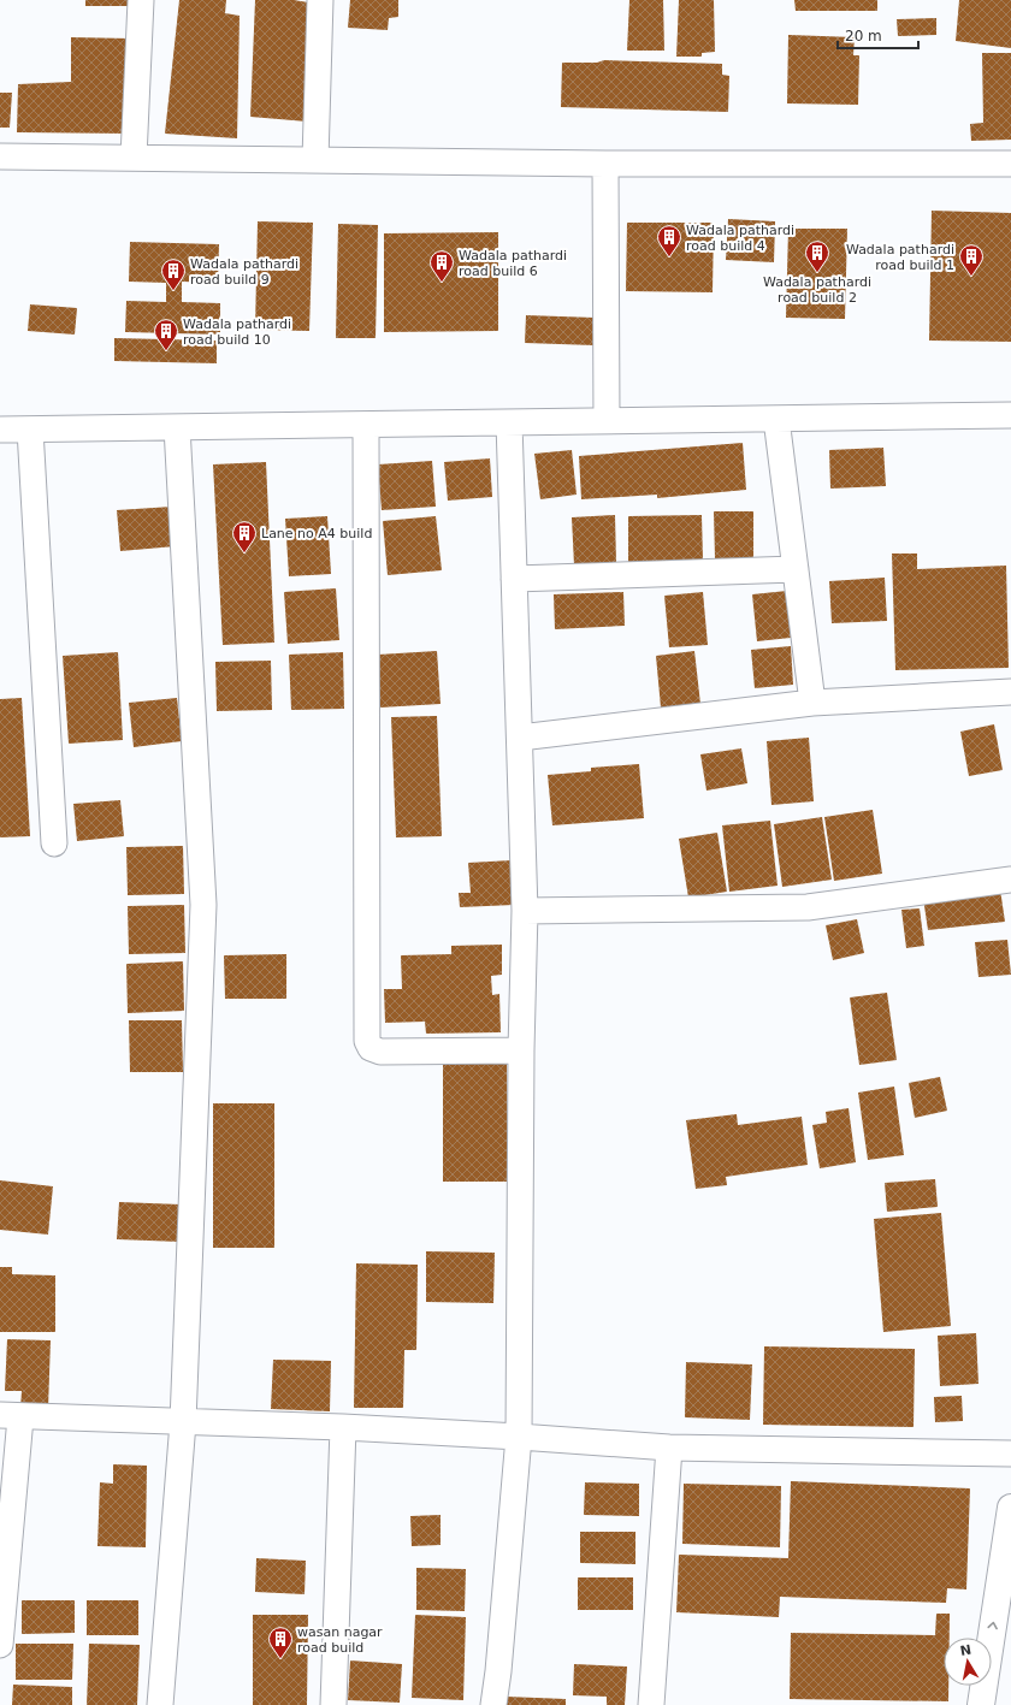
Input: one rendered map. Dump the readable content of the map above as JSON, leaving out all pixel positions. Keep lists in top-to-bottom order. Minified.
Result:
{"places":{"building":["Wadala pathardi road build 4","Wadala pathardi road build 2","Wadala pathardi road build 1","Wadala pathardi road build 6","Wadala pathardi road build 9","Wadala pathardi road build 10","Lane no A4 build","wasan nagar road build"]},"scale_bar":"20 m","north":"top"}
